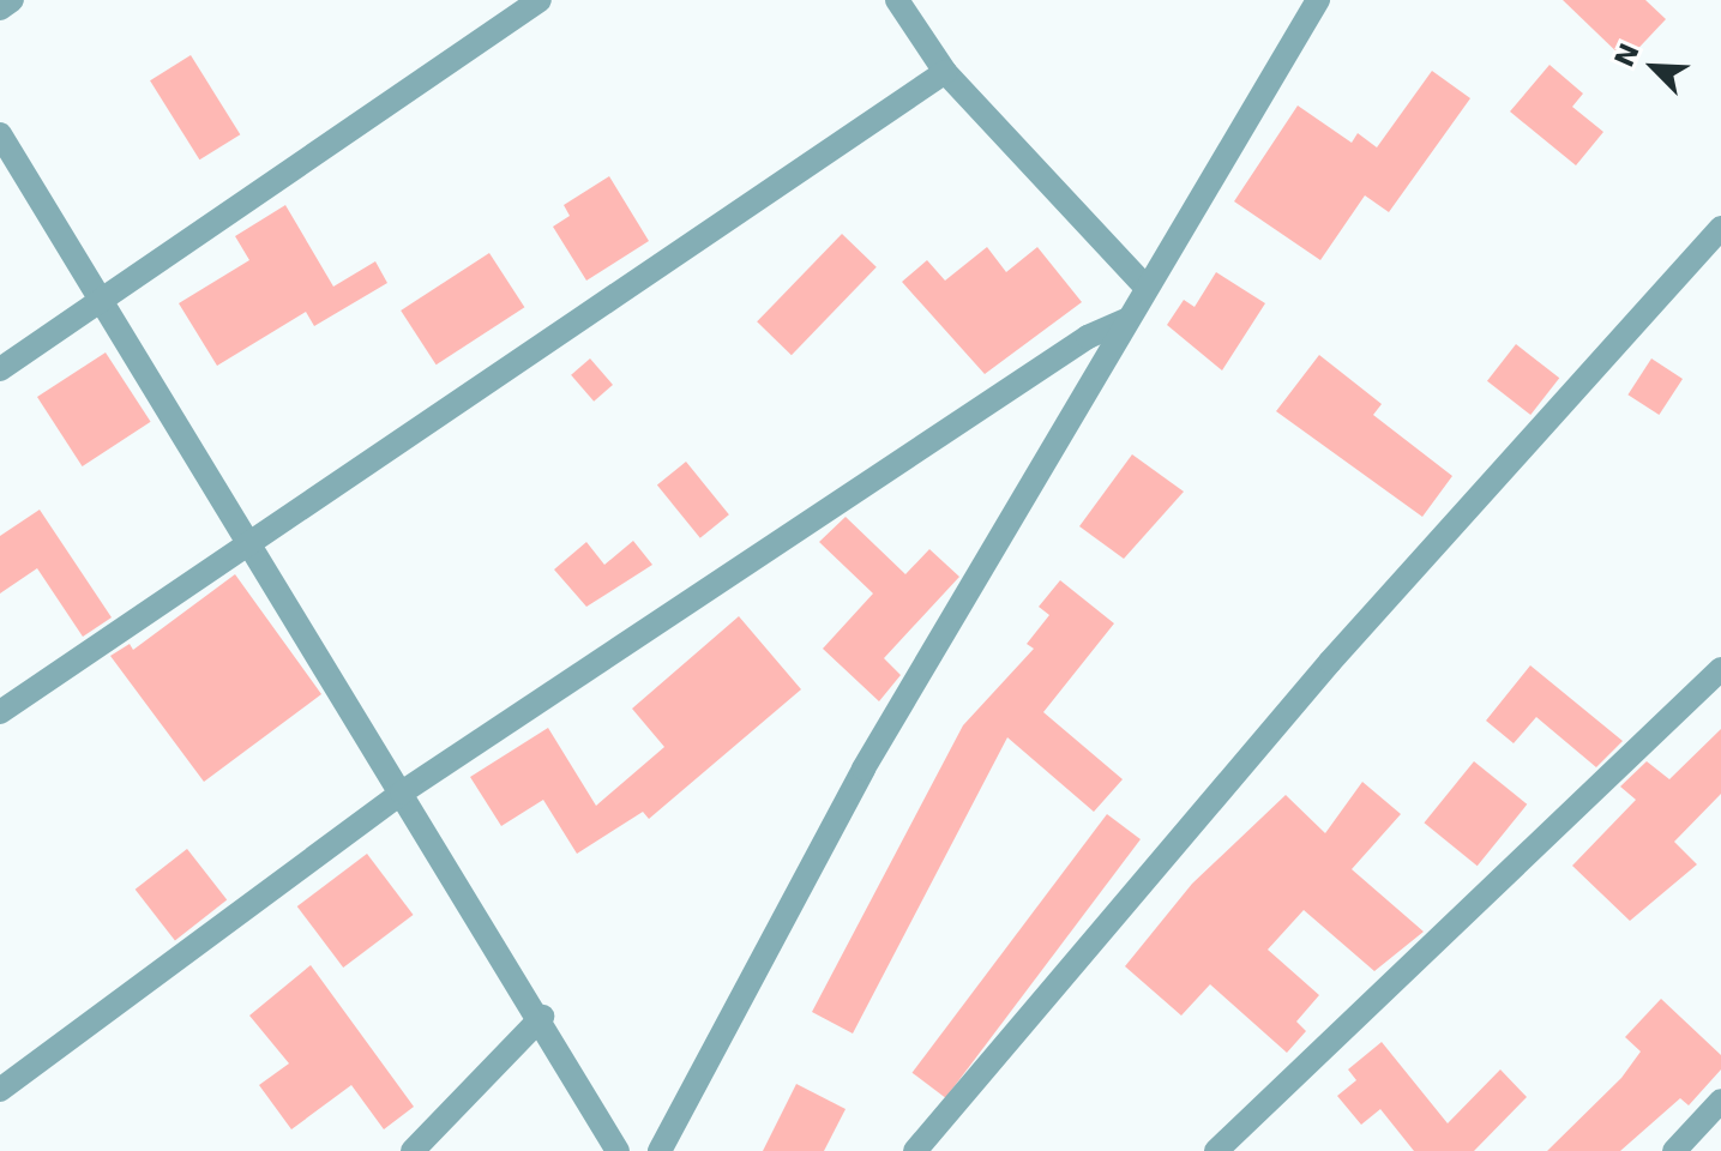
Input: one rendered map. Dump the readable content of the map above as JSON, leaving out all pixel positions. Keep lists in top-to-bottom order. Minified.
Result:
{"north":"top left"}
